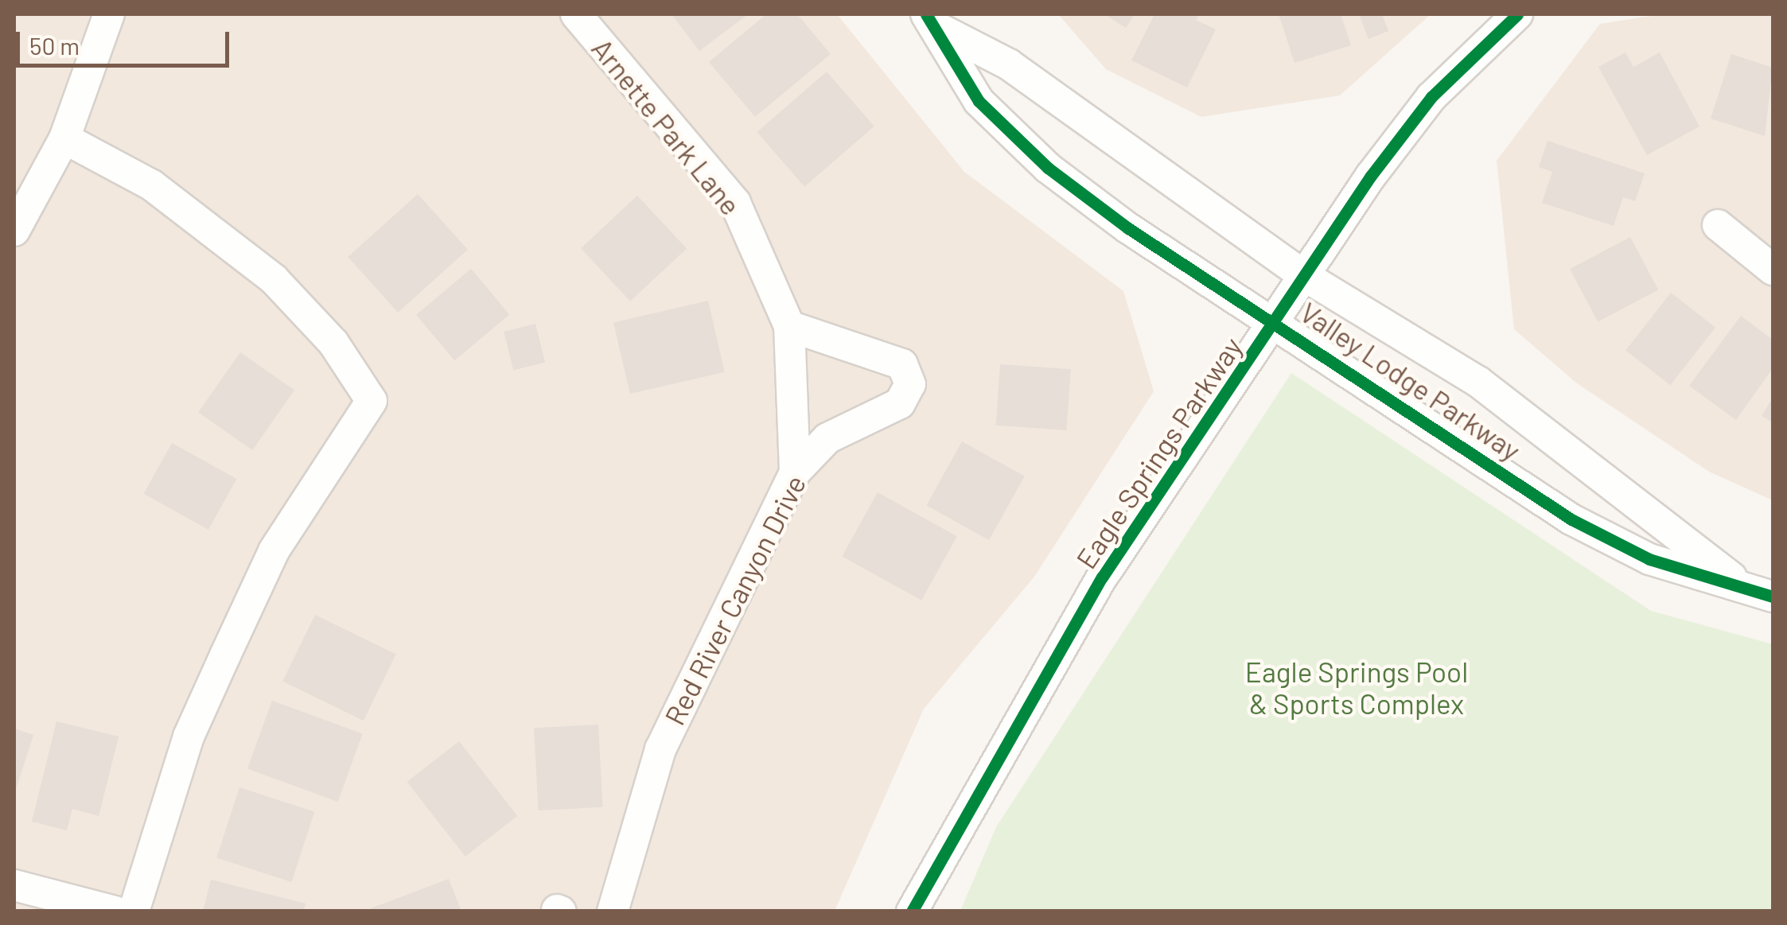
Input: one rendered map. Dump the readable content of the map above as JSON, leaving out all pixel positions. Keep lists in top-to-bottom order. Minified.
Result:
{"streets":{"street":["Arnette Park Lane","Valley Lodge Parkway","Eagle Springs Parkway","Red River Canyon Drive"]},"crossings":[["Arnette Park Lane","Red River Canyon Drive"],["Valley Lodge Parkway","Eagle Springs Parkway"]],"parks":["Eagle Springs Pool & Sports Complex"],"scale_bar":"50 m"}
